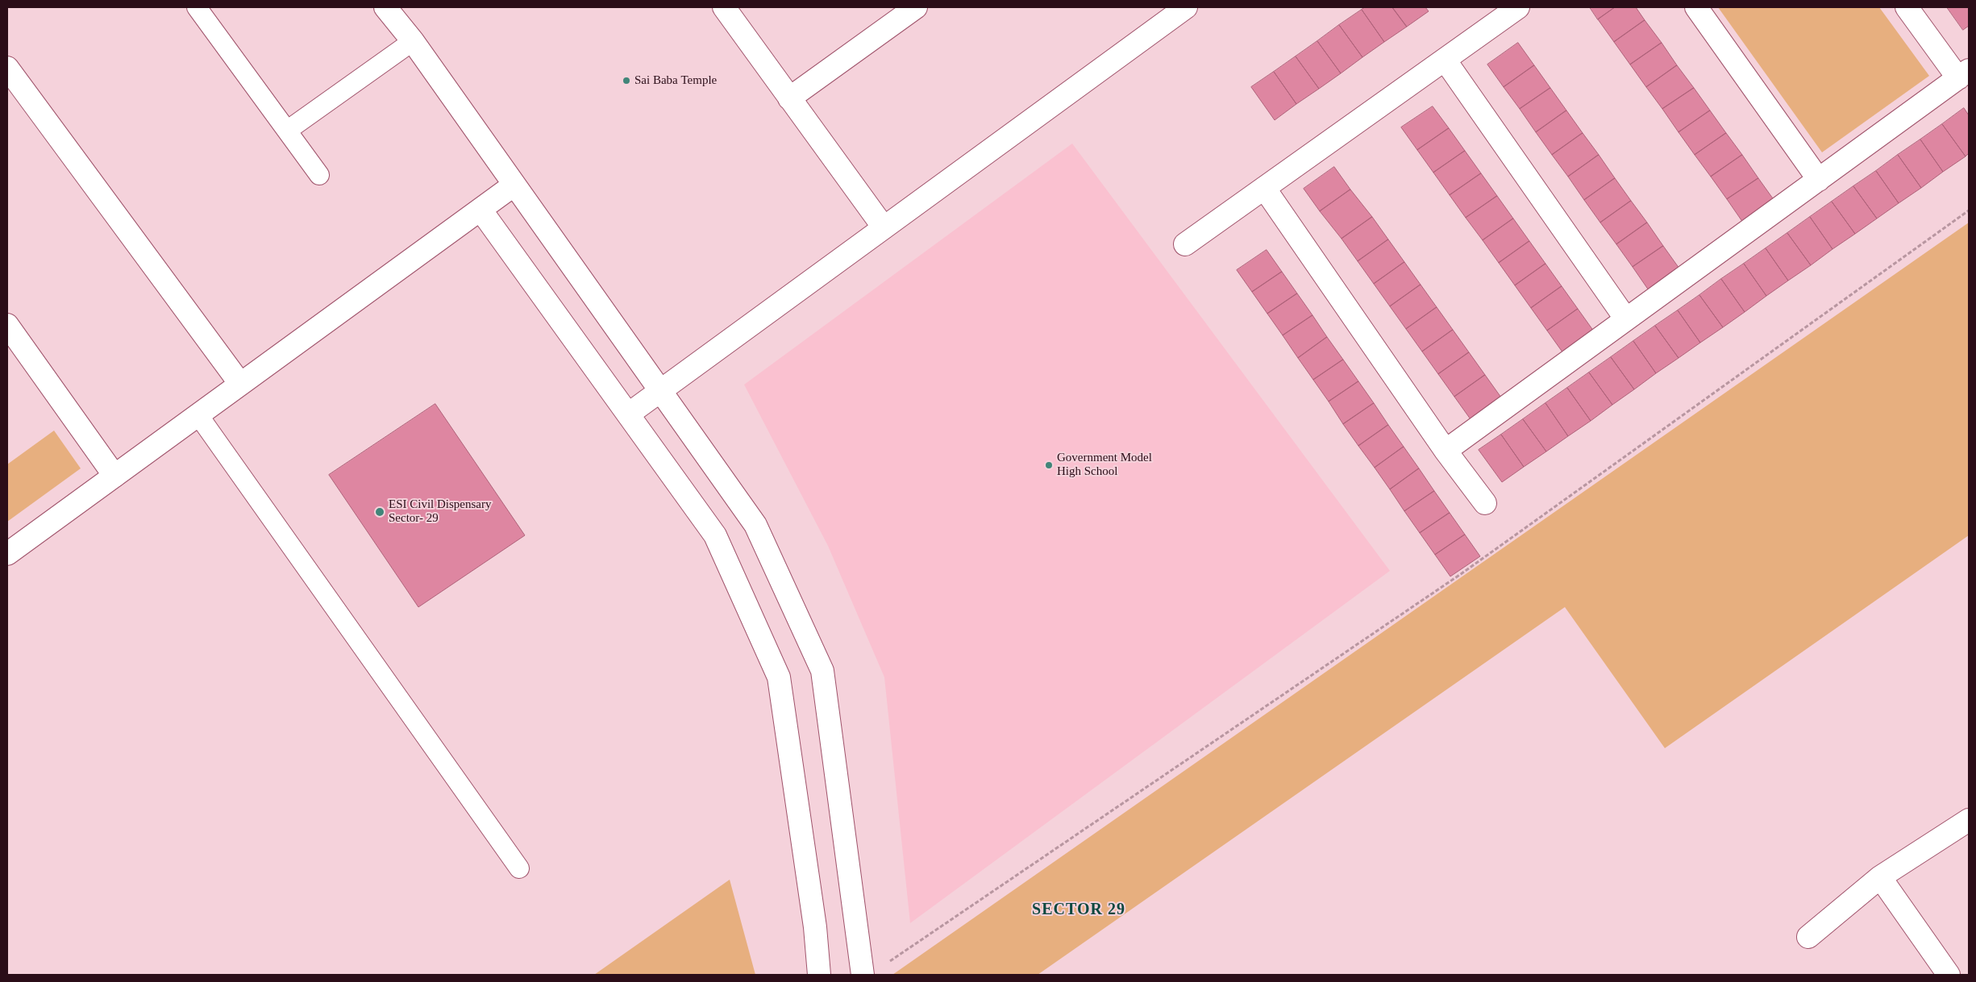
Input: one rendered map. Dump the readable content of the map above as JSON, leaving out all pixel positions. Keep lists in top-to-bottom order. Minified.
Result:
{"districts":["SECTOR 29"],"places":["Sai Baba Temple","Government Model High School","ESI Civil Dispensary Sector- 29"]}
